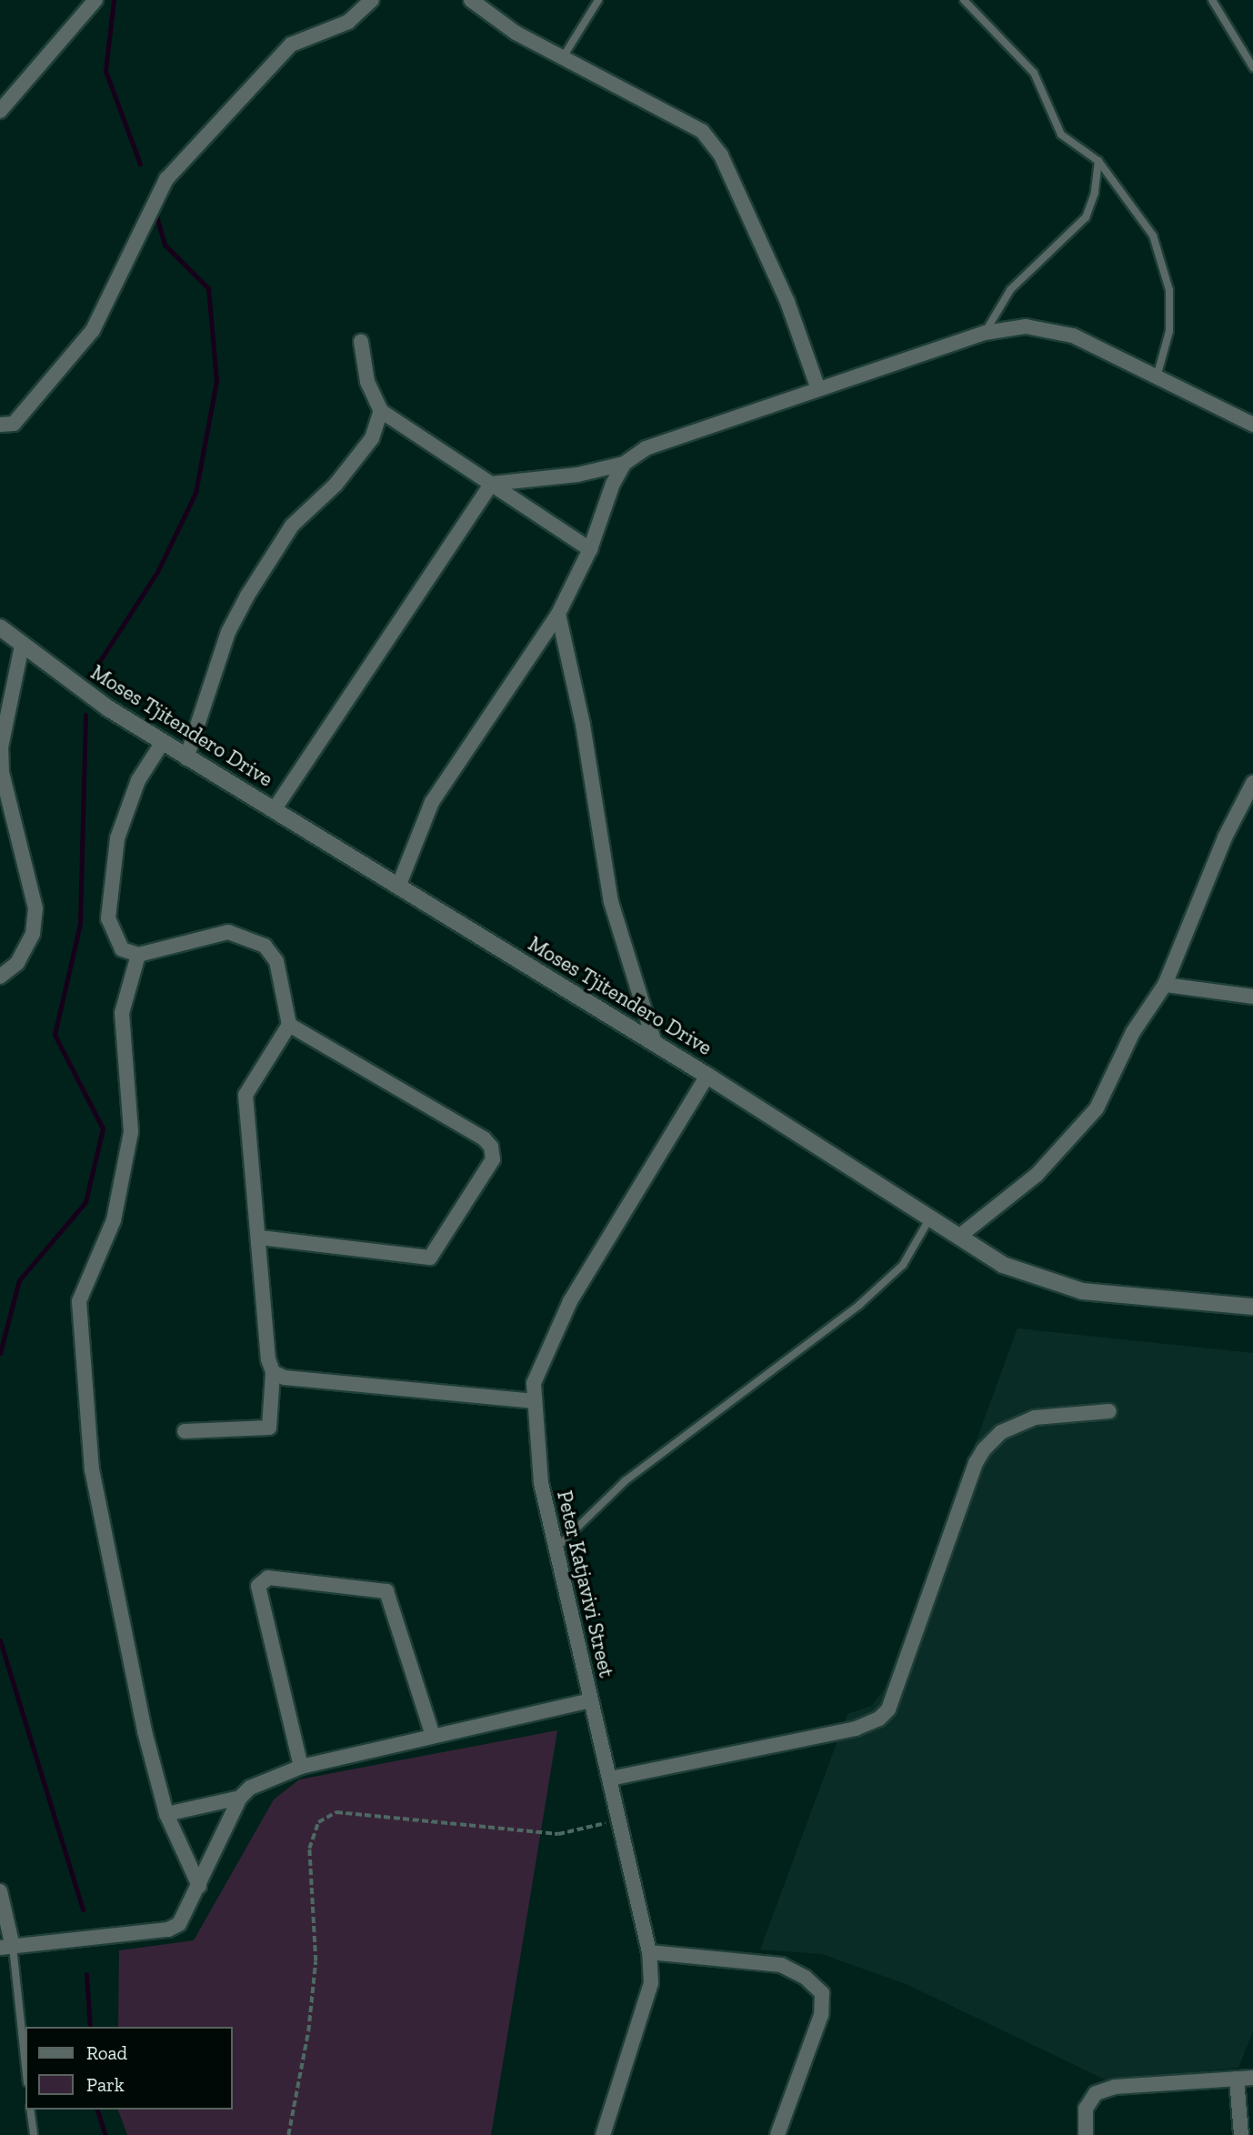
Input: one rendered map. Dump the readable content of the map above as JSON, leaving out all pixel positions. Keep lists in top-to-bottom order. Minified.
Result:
{"streets":{"street":["Moses Tjitendero Drive","Peter Katjavivi Street"]},"crossings":[["Moses Tjitendero Drive","Peter Katjavivi Street"]],"legend":["Road","Park"]}
